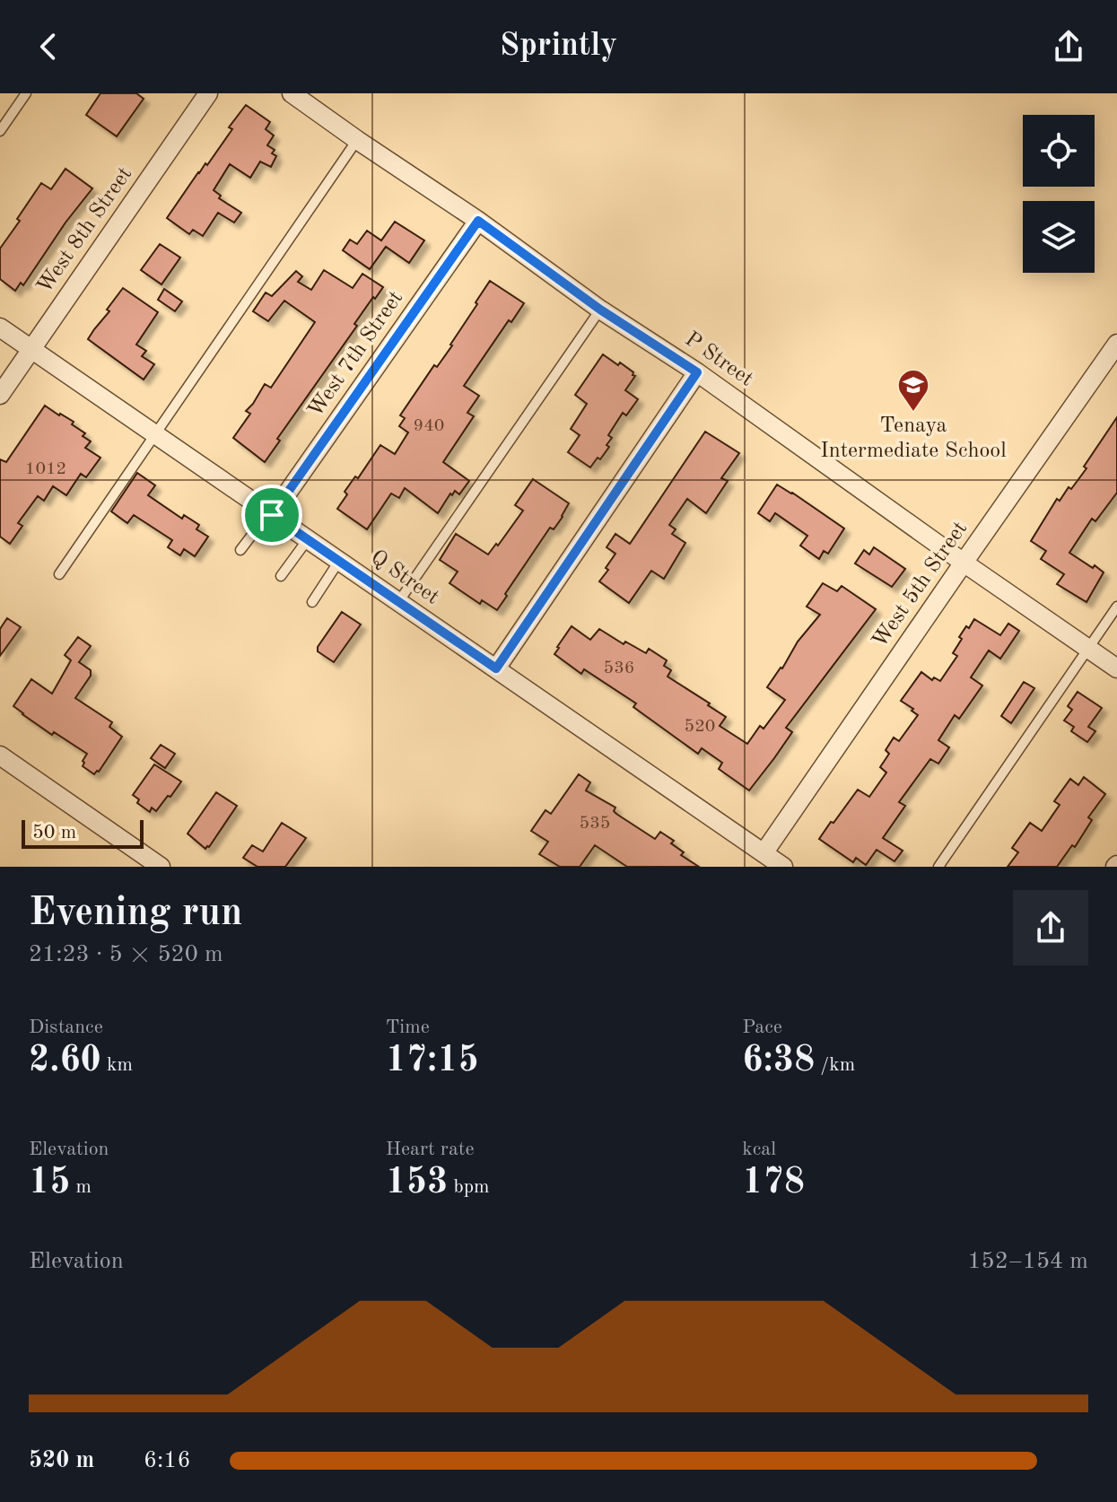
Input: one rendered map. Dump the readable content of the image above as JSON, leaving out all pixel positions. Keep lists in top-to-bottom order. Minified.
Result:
{"streets":{"street":["West 8th Street","West 7th Street","P Street","Q Street","West 5th Street"]},"crossings":[["West 8th Street","Q Street"],["West 7th Street","P Street"],["West 7th Street","Q Street"],["P Street","West 5th Street"],["Q Street","West 5th Street"]],"places":{"school or university":["Tenaya Intermediate School"]},"house_numbers":["940","1012","536","520","535"],"scale_bar":"50 m","page":{"header":"Sprintly","scale":"50 m","heading":["Evening run","21:23 · 5 × 520 m"],"stats":[["Distance","2.60 km"],["Time","17:15"],["Pace","6:38 /km"],["Elevation","15 m"],["Heart rate","153 bpm"],["kcal","178"]],"chart":["Elevation","152–154 m"],"list":[{"name":"520 m","note":"6:16"}]}}
